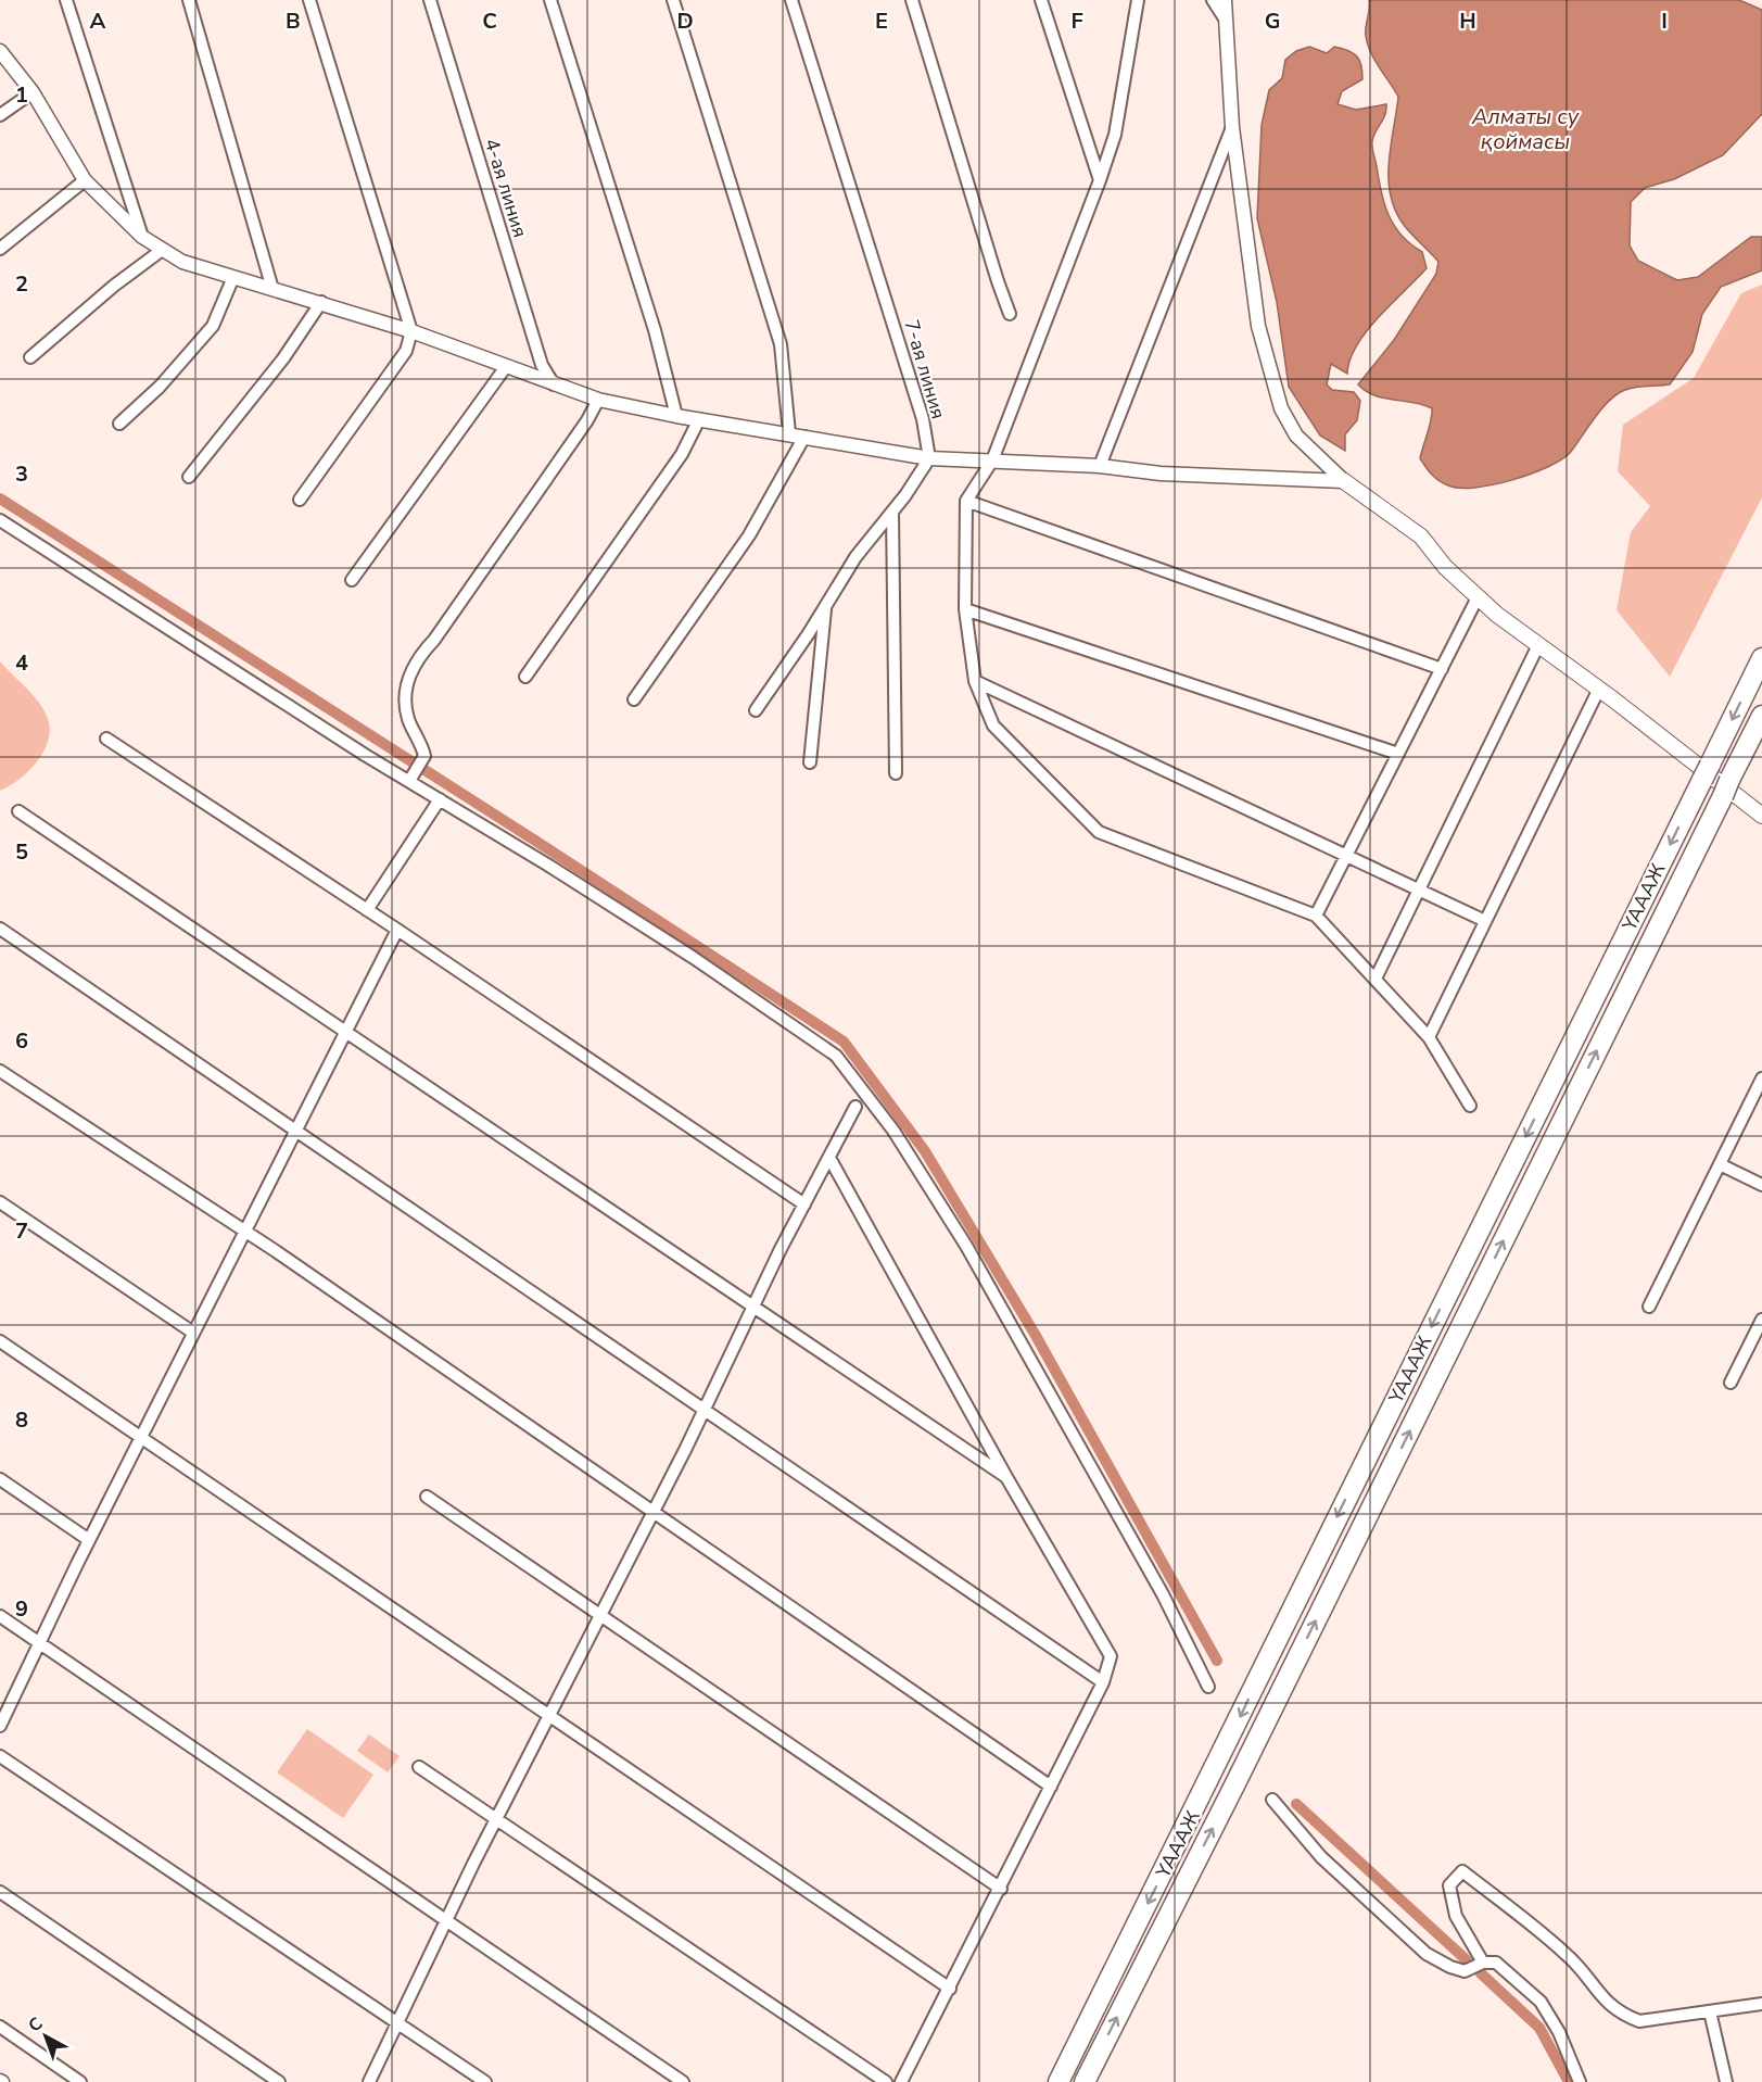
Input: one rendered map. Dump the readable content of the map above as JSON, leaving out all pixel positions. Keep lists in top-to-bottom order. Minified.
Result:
{"streets":{"highway":["ҮАААЖ"],"street":["4-ая линия","7-ая линия"]},"water":["Алматы су қоймасы"],"north":"top left","grid":{"columns":["A","B","C","D","E","F","G","H","I"],"rows":["1","2","3","4","5","6","7","8","9"]}}
